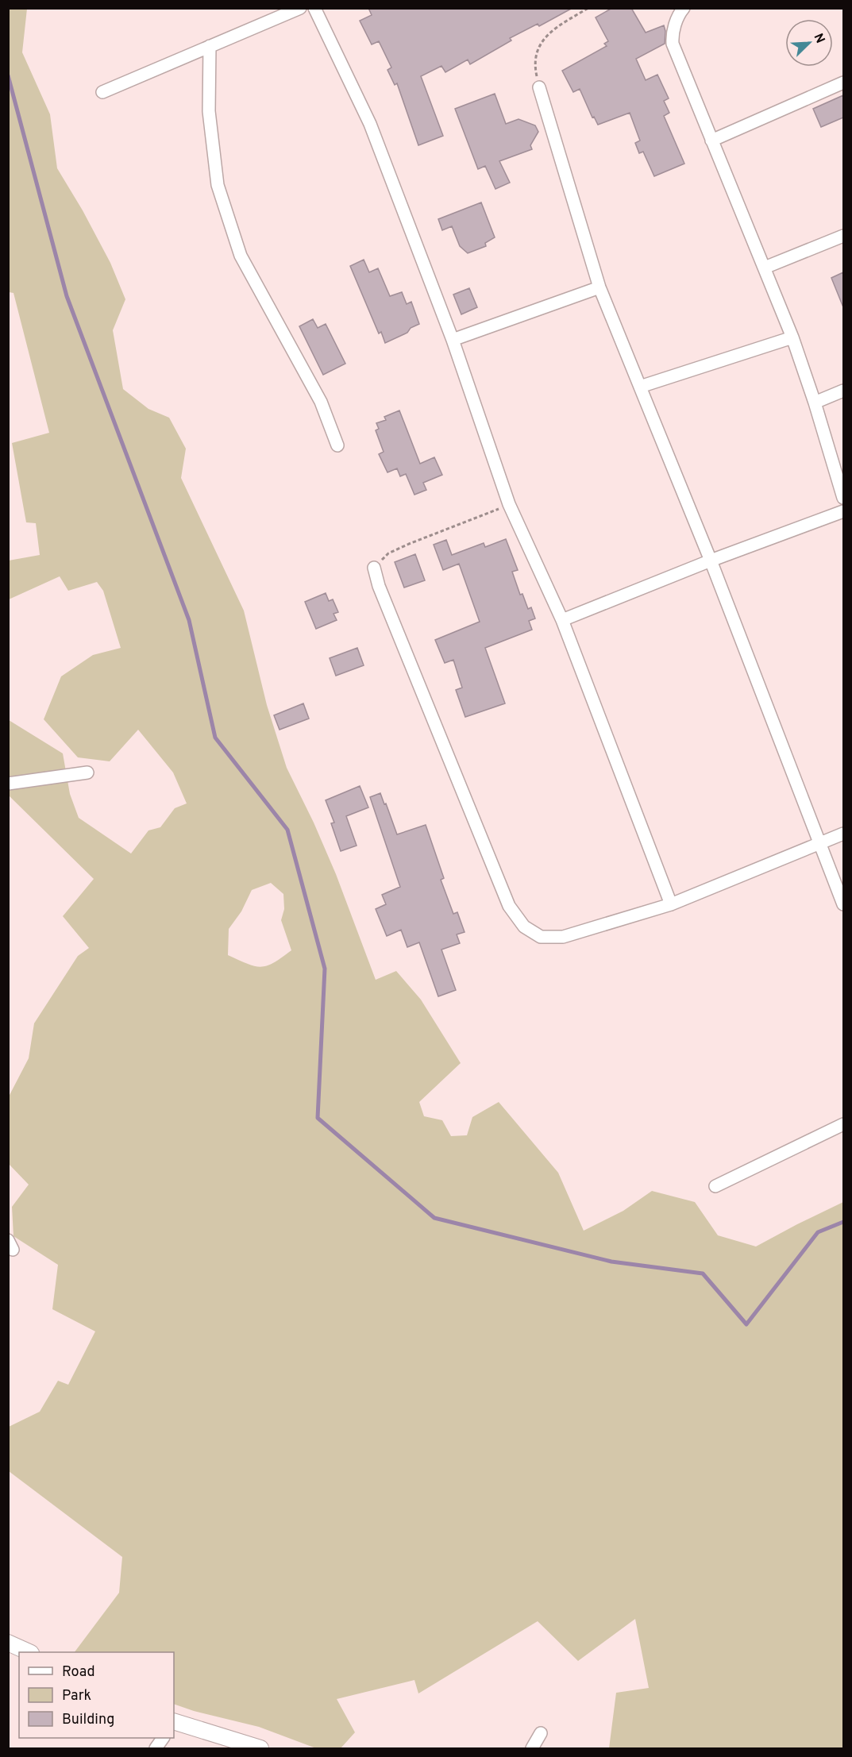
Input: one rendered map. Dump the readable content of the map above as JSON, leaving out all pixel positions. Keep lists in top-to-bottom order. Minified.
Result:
{"legend":["Road","Park","Building"],"north":"top right"}
